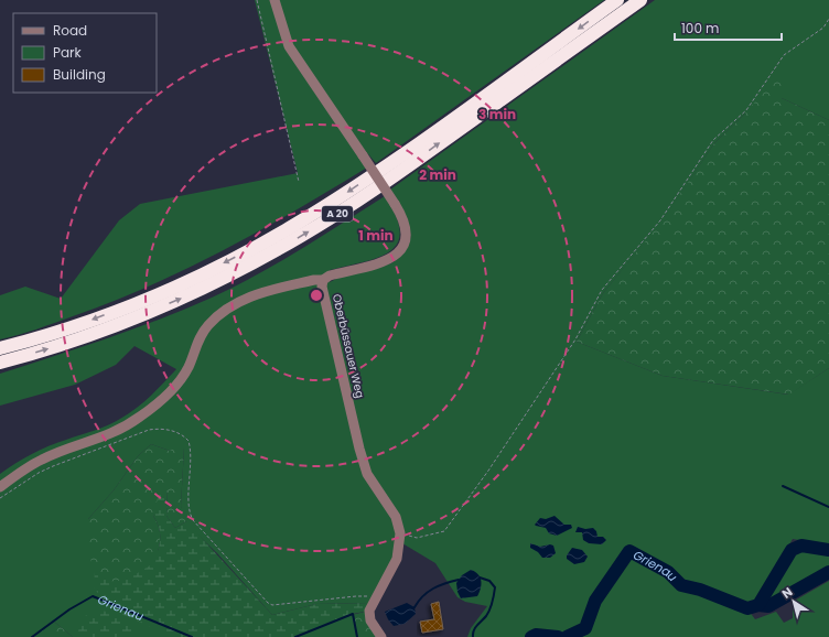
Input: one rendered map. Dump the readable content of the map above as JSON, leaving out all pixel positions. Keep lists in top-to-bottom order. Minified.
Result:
{"streets":{"highway":["A 20"],"street":["Oberbüssauer Weg"]},"water":["Grienau"],"legend":["Road","Park","Building"],"scale_bar":"100 m","north":"top left","rings":["3 min","2 min","1 min"]}
